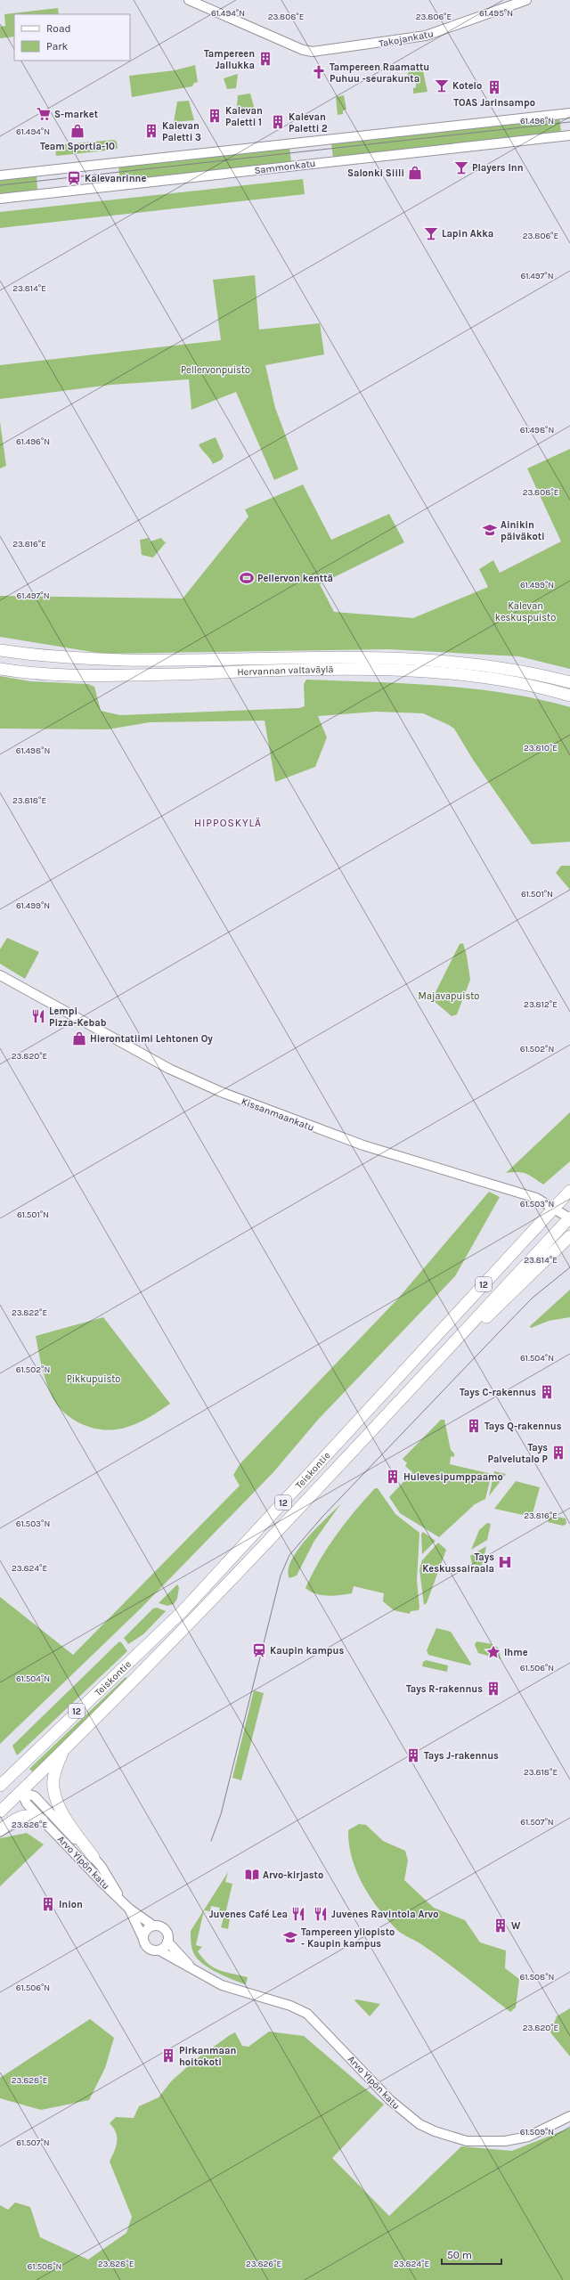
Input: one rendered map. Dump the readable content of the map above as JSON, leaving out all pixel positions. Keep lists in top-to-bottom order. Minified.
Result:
{"streets":{"highway":["Hervannan valtaväylä","12","Teiskontie"],"street":["Takojankatu","Sammonkatu","Kissanmaankatu","Arvo Ylpön katu"]},"crossings":[["Kissanmaankatu","Teiskontie"],["12","Teiskontie"],["Teiskontie","Arvo Ylpön katu"]],"districts":["HIPPOSKYLÄ"],"parks":["Pellervonpuisto","Kalevan keskuspuisto","Majavapuisto","Pikkupuisto"],"places":{"building":["Tampereen Jallukka","TOAS Jarinsampo","Kalevan Paletti 1","Kalevan Paletti 2","Kalevan Paletti 3","Tays C-rakennus","Tays Q-rakennus","Tays Palvelutalo P","Hulevesipumppaamo","Tays R-rakennus","Tays J-rakennus","Inion","W","Pirkanmaan hoitokoti"],"church":["Tampereen Raamattu Puhuu -seurakunta"],"bar":["Kotelo","Players Inn","Lapin Akka"],"supermarket":["S-market"],"shop":["Team Sportia-10","Salonki Siili","Hierontatiimi Lehtonen Oy"],"station":["Kalevanrinne","Kaupin kampus"],"school or university":["Ainikin päiväkoti","Tampereen yliopisto - Kaupin kampus"],"sports":["Pellervon kenttä"],"restaurant":["Lempi Pizza-Kebab","Juvenes Café Lea","Juvenes Ravintola Arvo"],"hospital":["Tays Keskussairaala"],"place":["Ihme"],"library":["Arvo-kirjasto"]},"legend":["Road","Park"],"scale_bar":"50 m","coordinates":["61.494°N","61.495°N","23.806°E","23.808°E","61.496°N","61.497°N","23.814°E","61.498°N","23.816°E","61.499°N","23.810°E","23.818°E","61.501°N","23.812°E","61.502°N","23.820°E","61.503°N","23.822°E","61.504°N","23.824°E","61.506°N","61.507°N","23.826°E","61.508°N","23.828°E","61.509°N"]}
